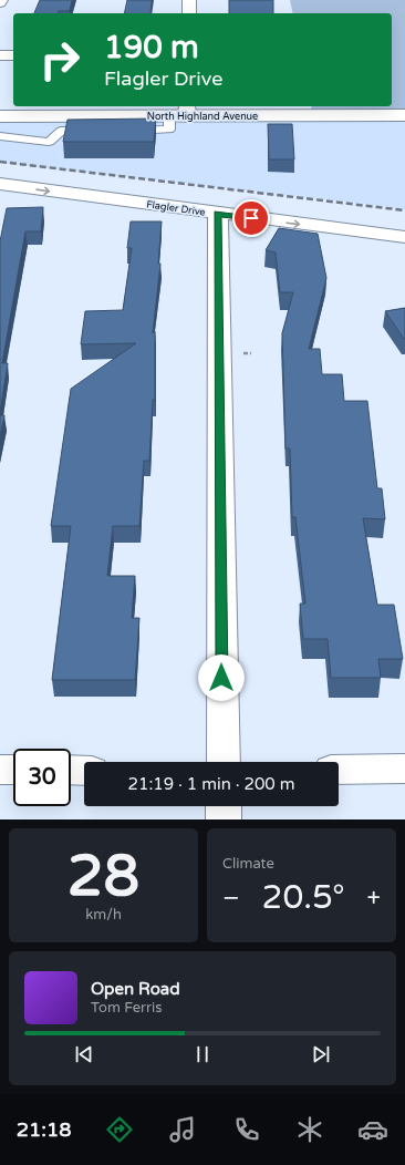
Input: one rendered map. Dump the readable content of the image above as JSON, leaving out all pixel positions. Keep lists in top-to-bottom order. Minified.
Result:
{"streets":{"street":["North Highland Avenue","Flagler Drive"]},"one_way":["Flagler Drive"],"page":{"turn":["190 m","Flagler Drive"],"limit":"30","trip":"21:19 · 1 min · 200 m","tile":[["28","km/h"],"Climate"],"heat":["−","20.5°","+"],"song":["Open Road","Tom Ferris"],"tabs":"21:18"}}
